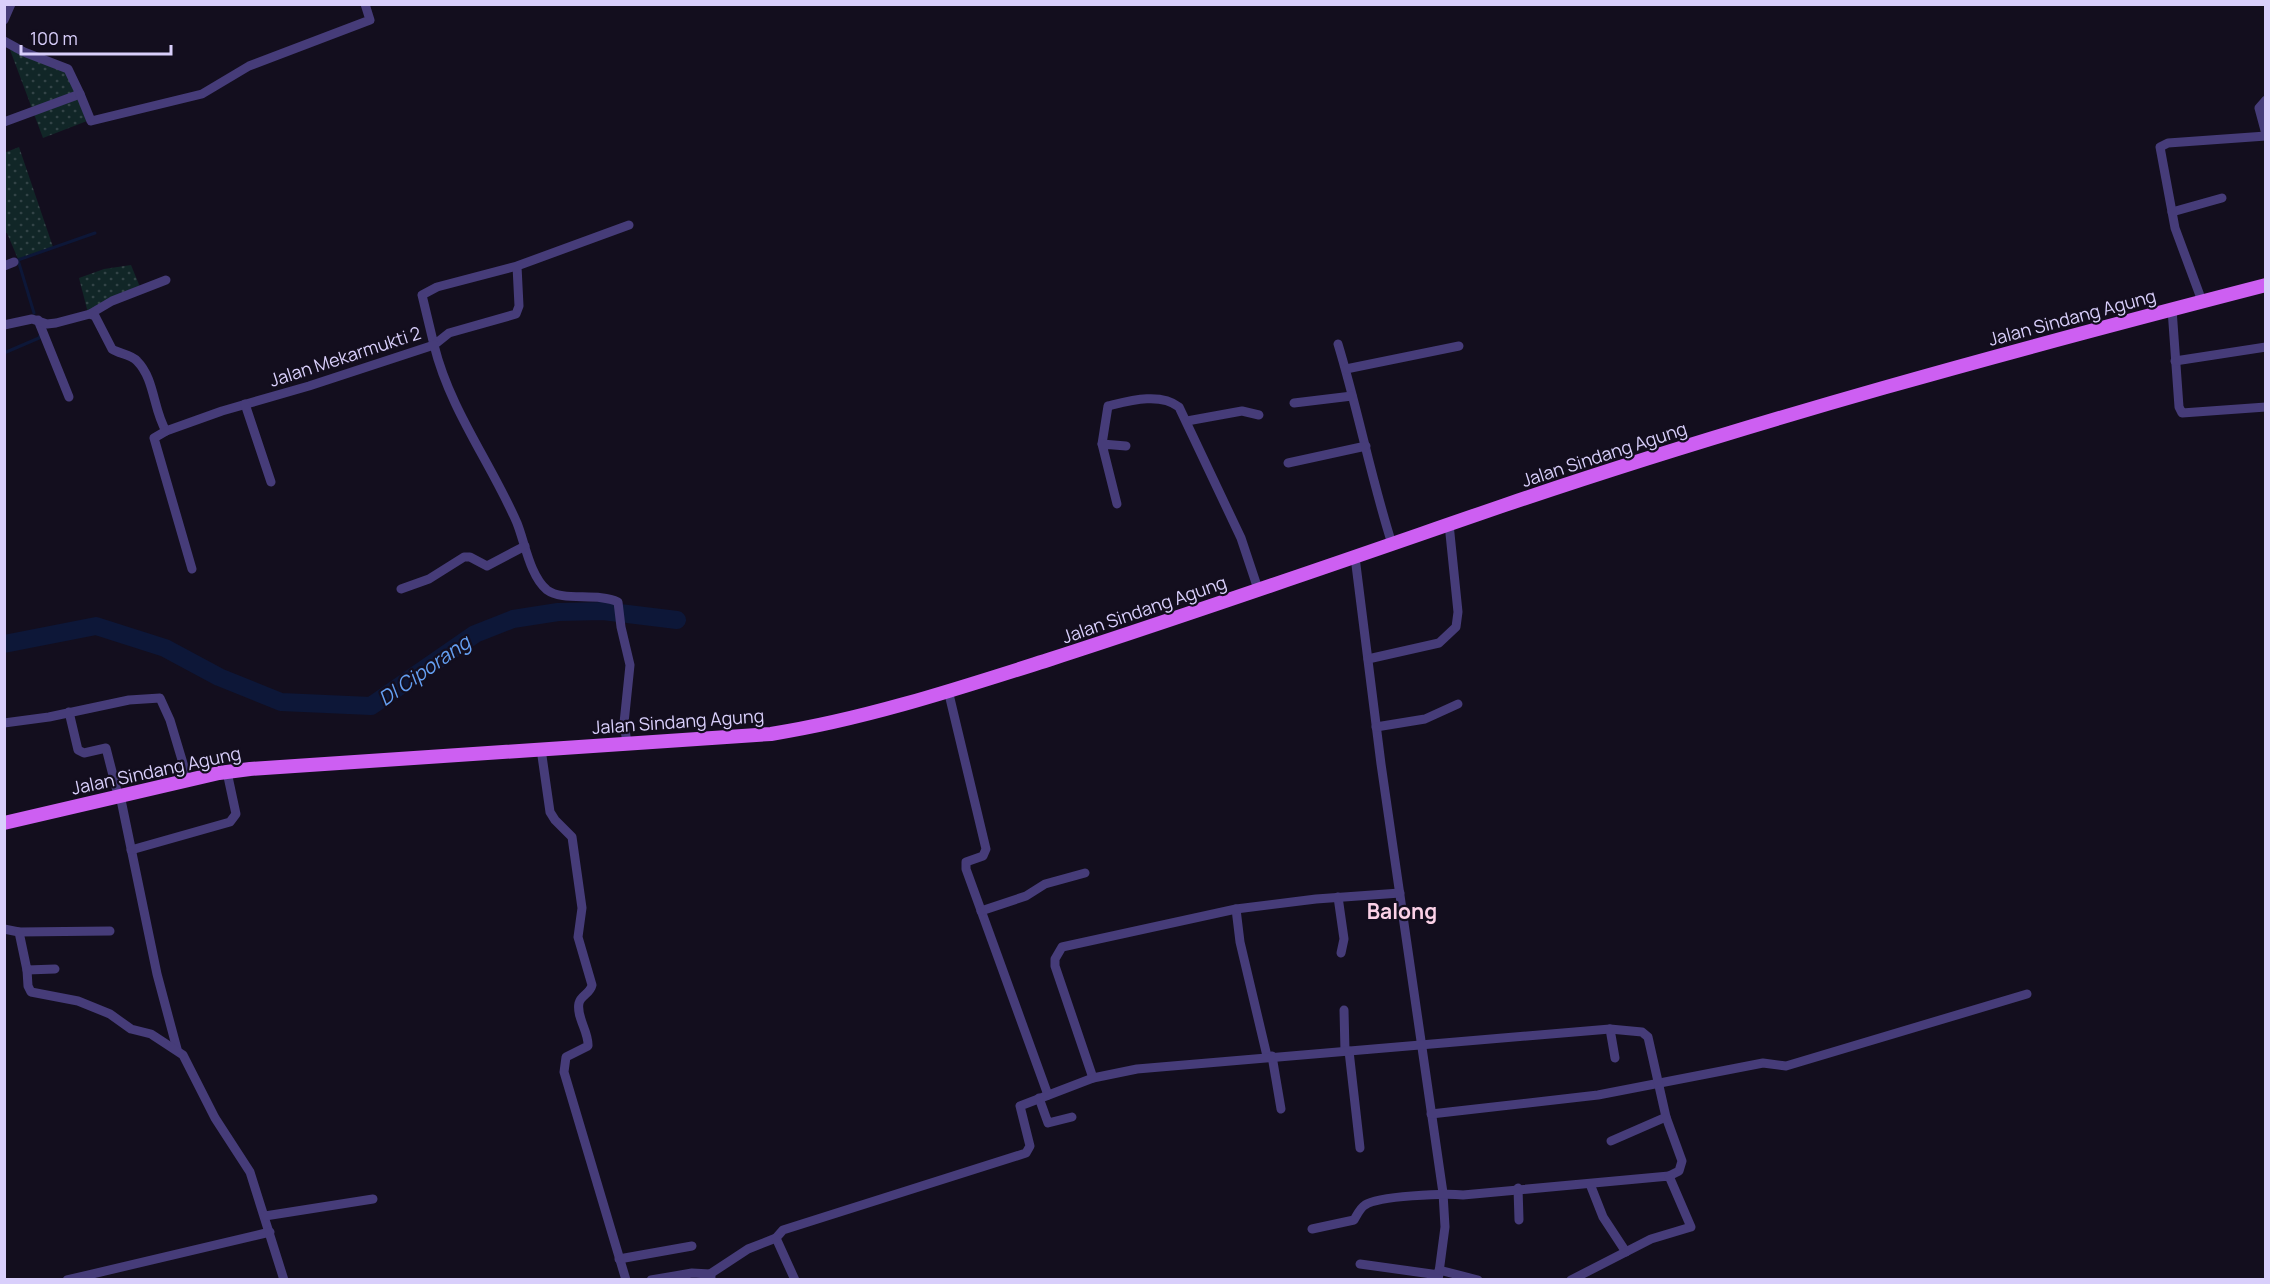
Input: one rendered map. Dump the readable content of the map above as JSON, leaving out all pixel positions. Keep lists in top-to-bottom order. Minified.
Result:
{"streets":{"main road":["Jalan Sindang Agung"],"street":["Jalan Mekarmukti 2"]},"crossings":[["Jalan Sindang Agung","Jalan Mekarmukti 2"]],"districts":["Balong"],"water":["DI Ciporang"],"scale_bar":"100 m"}
